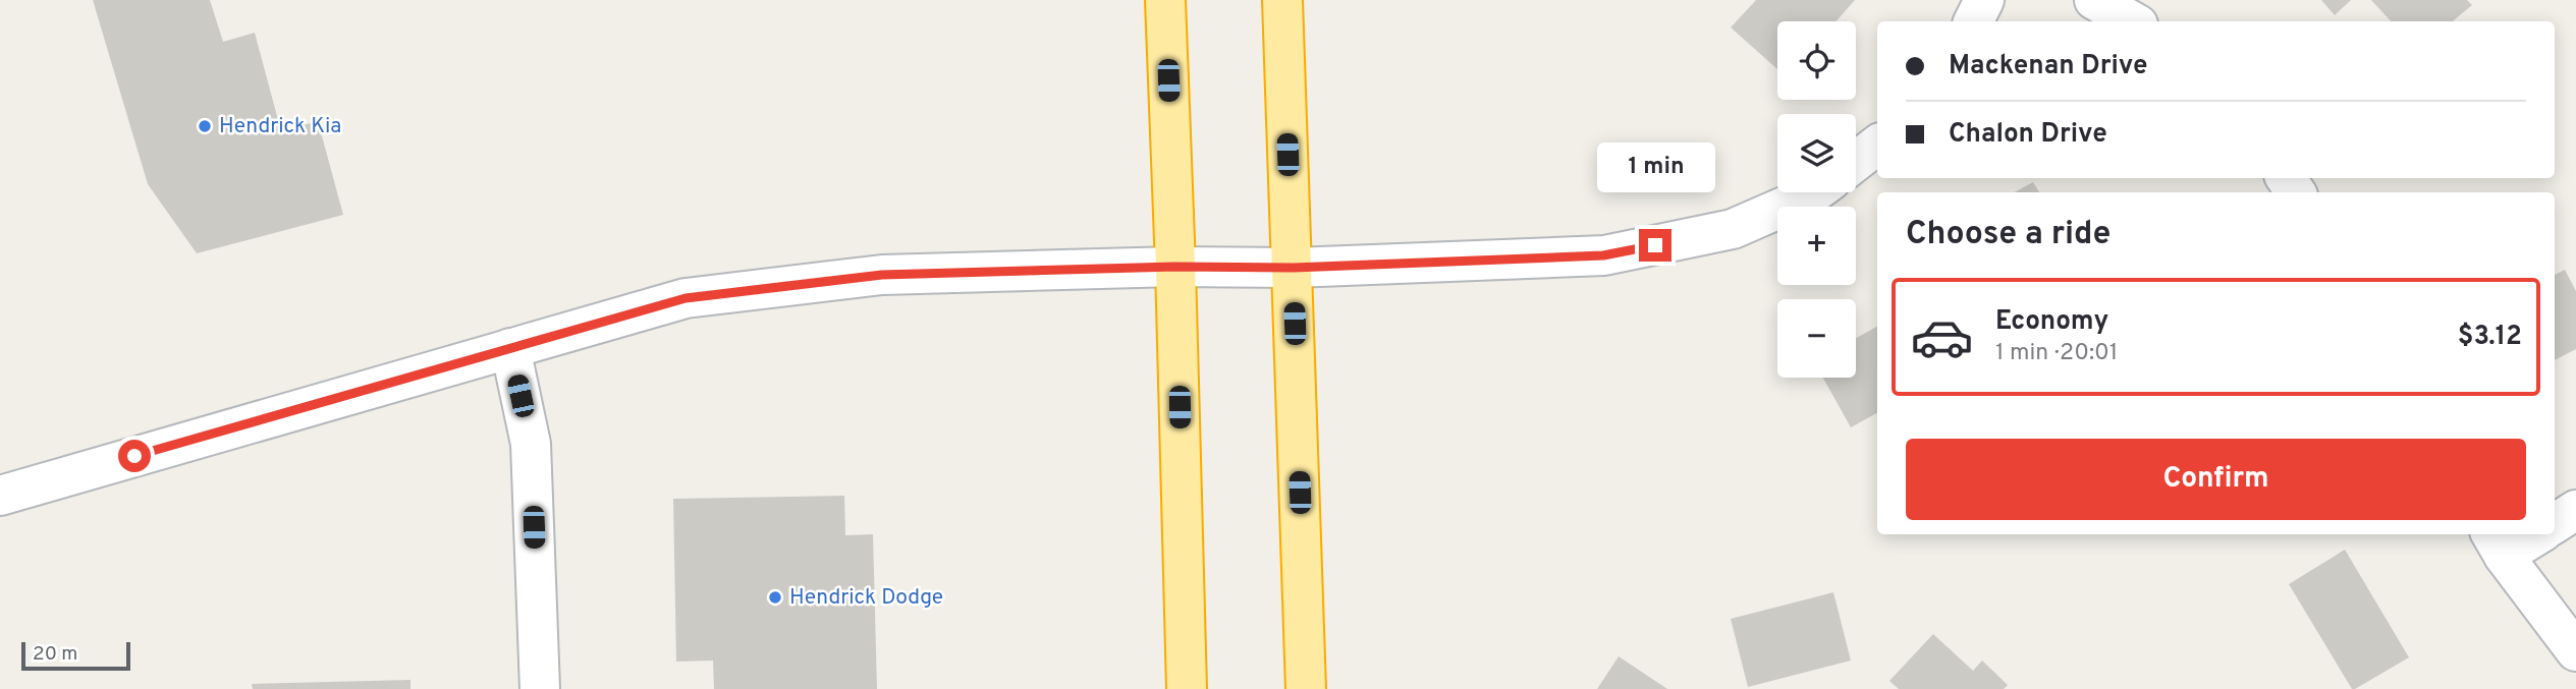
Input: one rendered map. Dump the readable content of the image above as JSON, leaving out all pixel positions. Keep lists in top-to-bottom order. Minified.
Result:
{"places":["Hendrick Kia","Hendrick Dodge"],"scale_bar":"20 m","page":{"map_buttons":["+","−"],"banner":["Mackenan Drive","Chalon Drive"],"bubble":"1 min","heading":"Choose a ride","list":[{"name":"Economy","note":"1 min · 20:01","value":"$3.12"}],"buttons":"Confirm","scale":"20 m"}}
